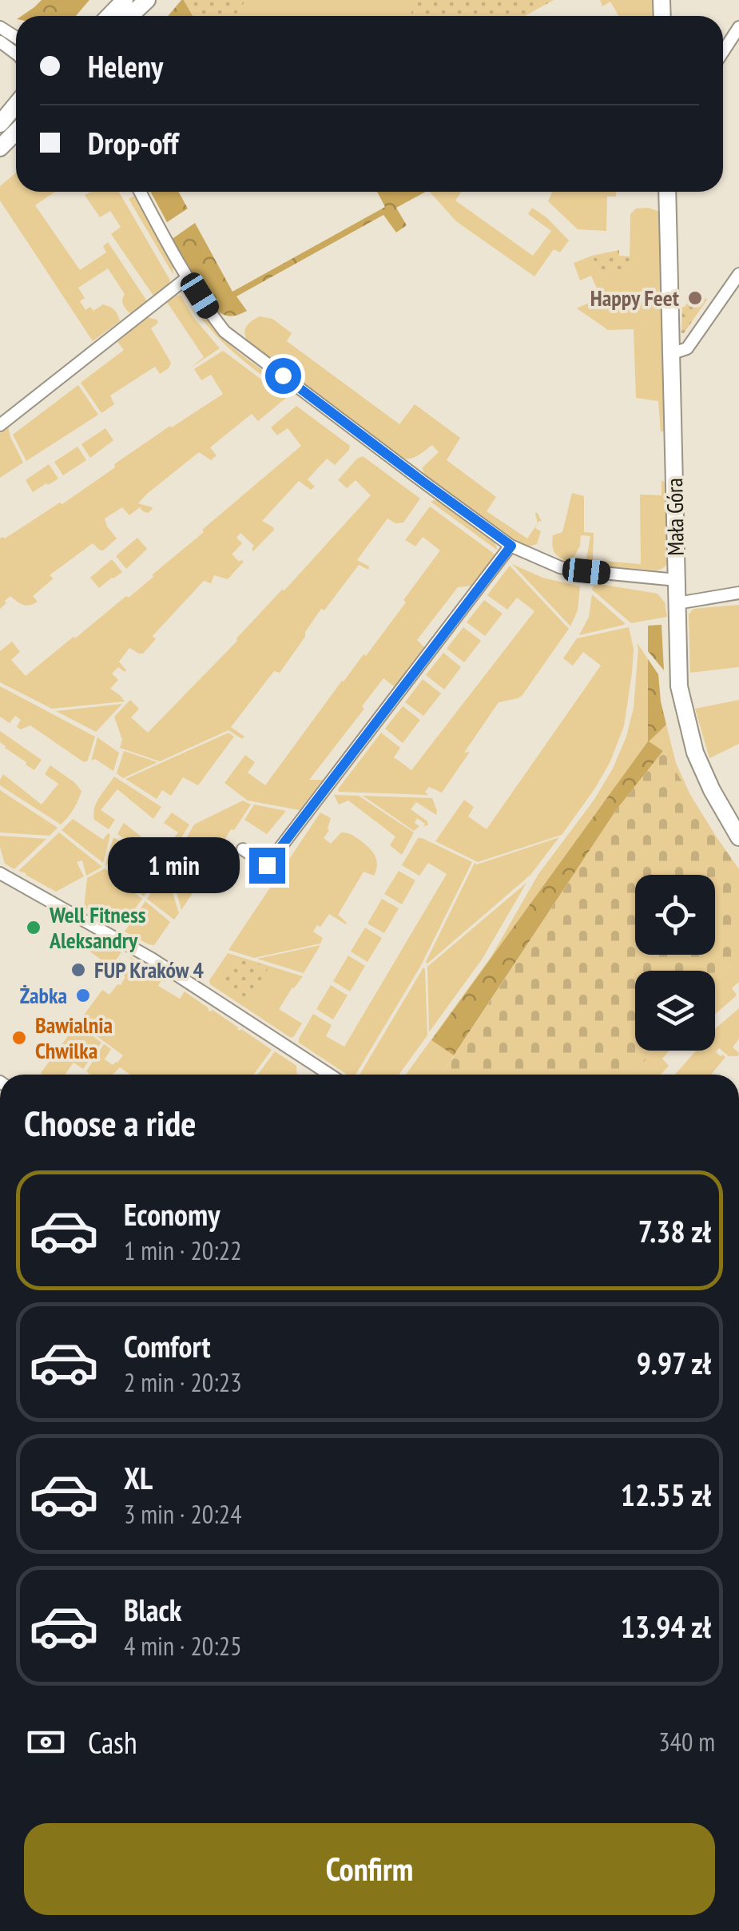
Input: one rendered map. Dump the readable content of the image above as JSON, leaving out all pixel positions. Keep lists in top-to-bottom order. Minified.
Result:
{"streets":{"street":["Mała Góra"]},"places":["Happy Feet","Well Fitness Aleksandry","FUP Kraków 4","Żabka","Bawialnia Chwilka"],"page":{"banner":["Heleny","Drop-off"],"bubble":"1 min","heading":"Choose a ride","list":[{"name":"Economy","note":"1 min · 20:22","value":"7.38 zł"},{"name":"Comfort","note":"2 min · 20:23","value":"9.97 zł"},{"name":"XL","note":"3 min · 20:24","value":"12.55 zł"},{"name":"Black","note":"4 min · 20:25","value":"13.94 zł"}],"pay":["Cash","340 m"],"buttons":"Confirm"}}
